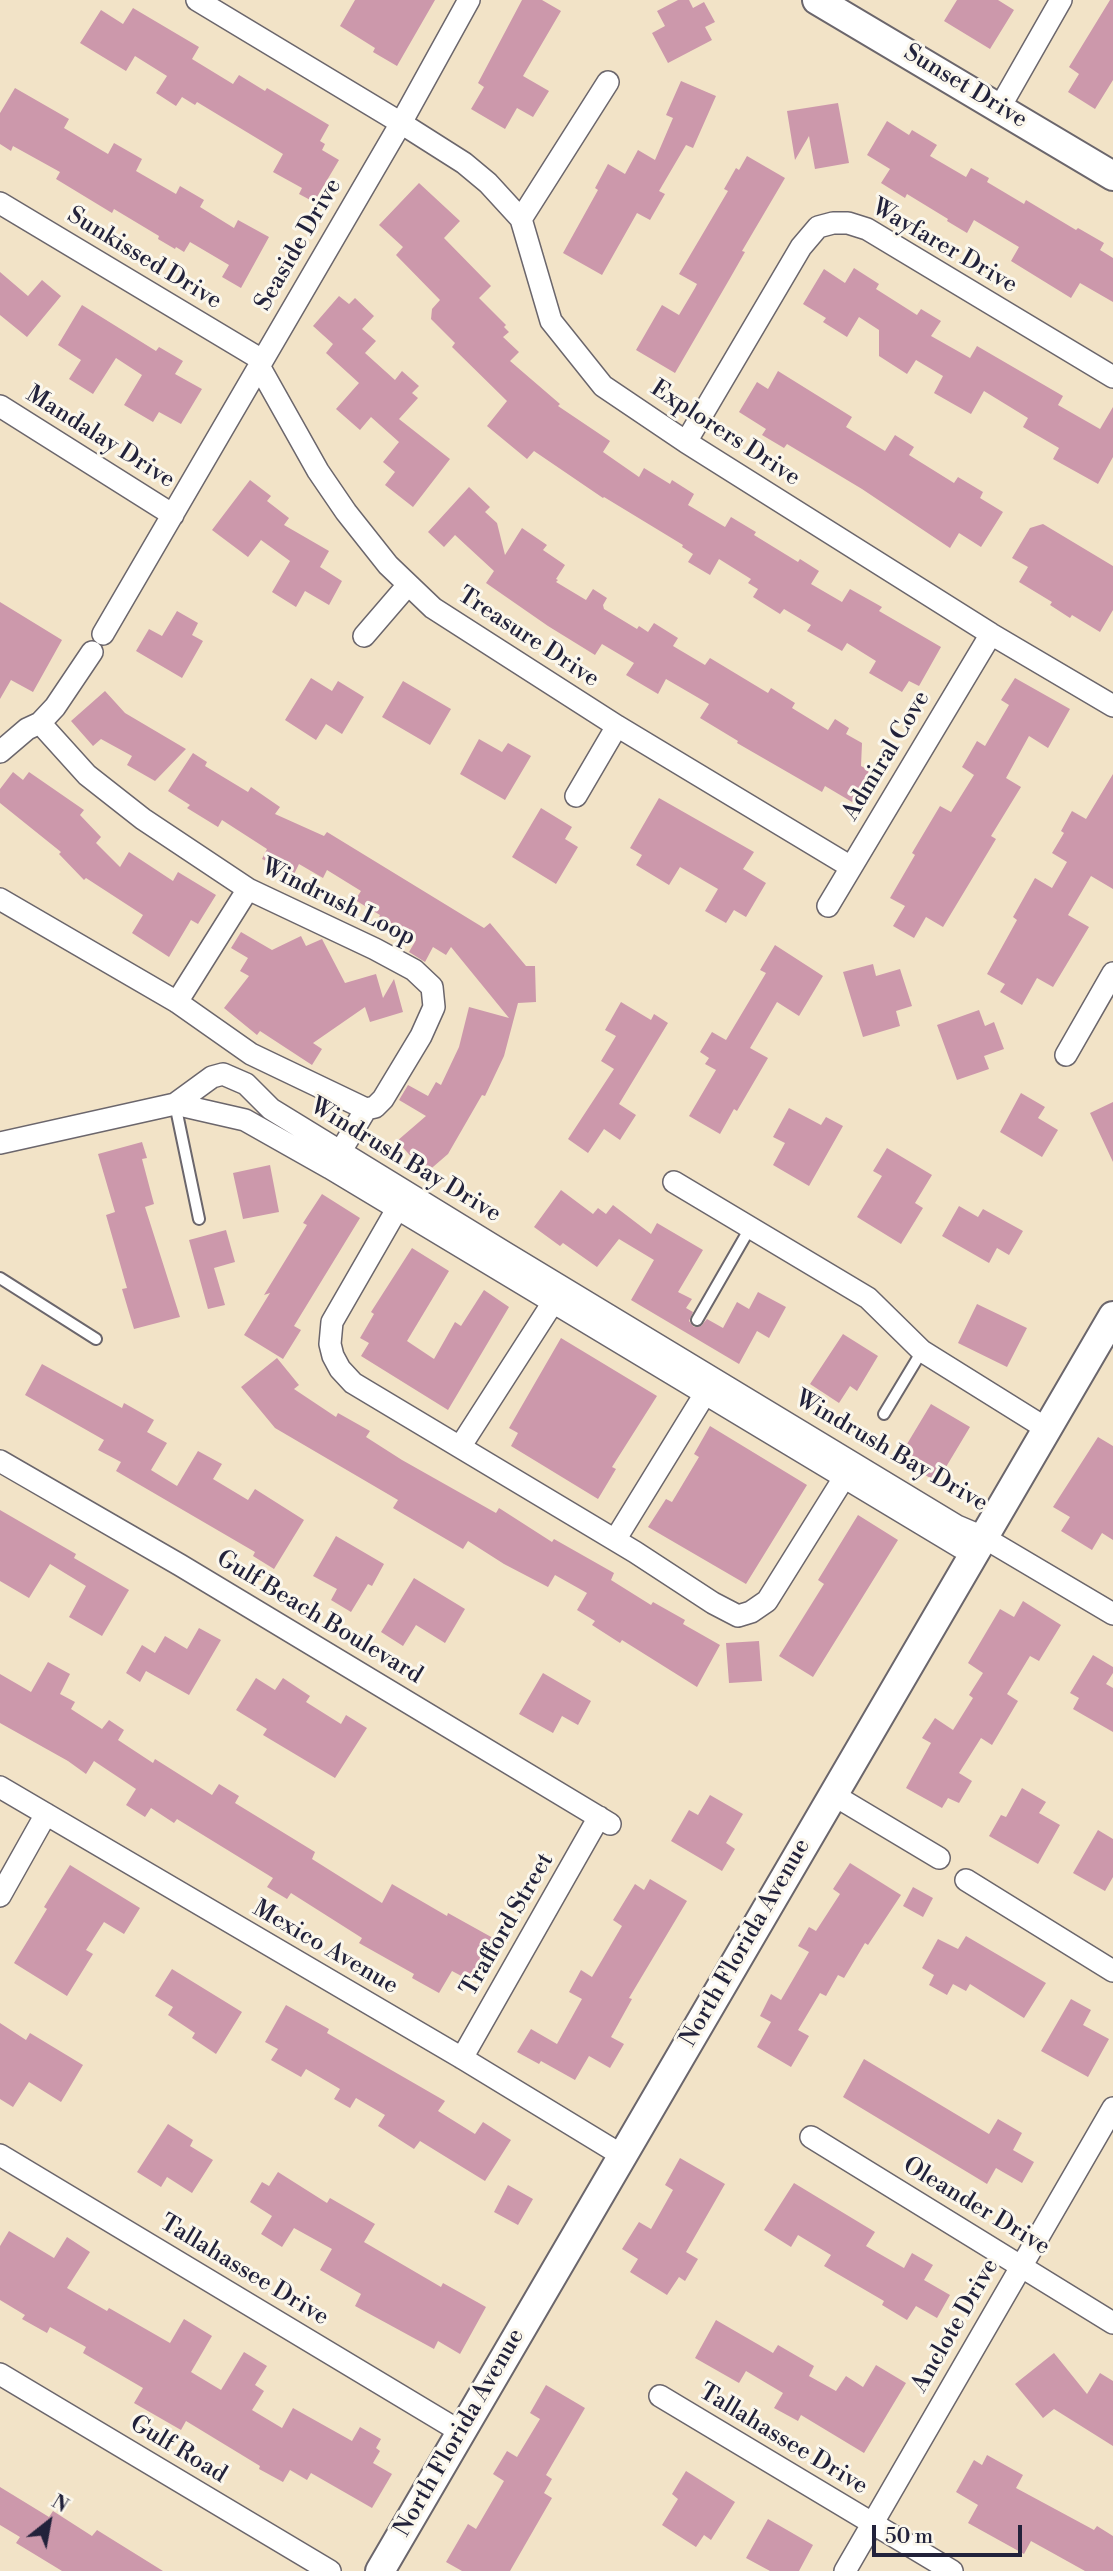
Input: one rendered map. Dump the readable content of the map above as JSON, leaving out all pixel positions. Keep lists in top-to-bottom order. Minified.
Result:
{"streets":{"street":["Sunset Drive","Seaside Drive","Wayfarer Drive","Sunkissed Drive","Explorers Drive","Mandalay Drive","Treasure Drive","Admiral Cove","Windrush Loop","Windrush Bay Drive","Gulf Beach Boulevard","Trafford Street","North Florida Avenue","Mexico Avenue","Oleander Drive","Tallahassee Drive","Anclote Drive","Gulf Road"]},"crossings":[["Seaside Drive","Sunkissed Drive"],["Seaside Drive","Explorers Drive"],["Seaside Drive","Mandalay Drive"],["Seaside Drive","Treasure Drive"],["Seaside Drive","Windrush Loop"],["Wayfarer Drive","Explorers Drive"],["Sunkissed Drive","Treasure Drive"],["Explorers Drive","Admiral Cove"],["Treasure Drive","Admiral Cove"],["Windrush Bay Drive","North Florida Avenue"],["Gulf Beach Boulevard","Trafford Street"],["Trafford Street","Mexico Avenue"],["North Florida Avenue","Mexico Avenue"],["North Florida Avenue","Tallahassee Drive"],["Oleander Drive","Anclote Drive"],["Tallahassee Drive","Anclote Drive"]],"scale_bar":"50 m","north":"top right"}
